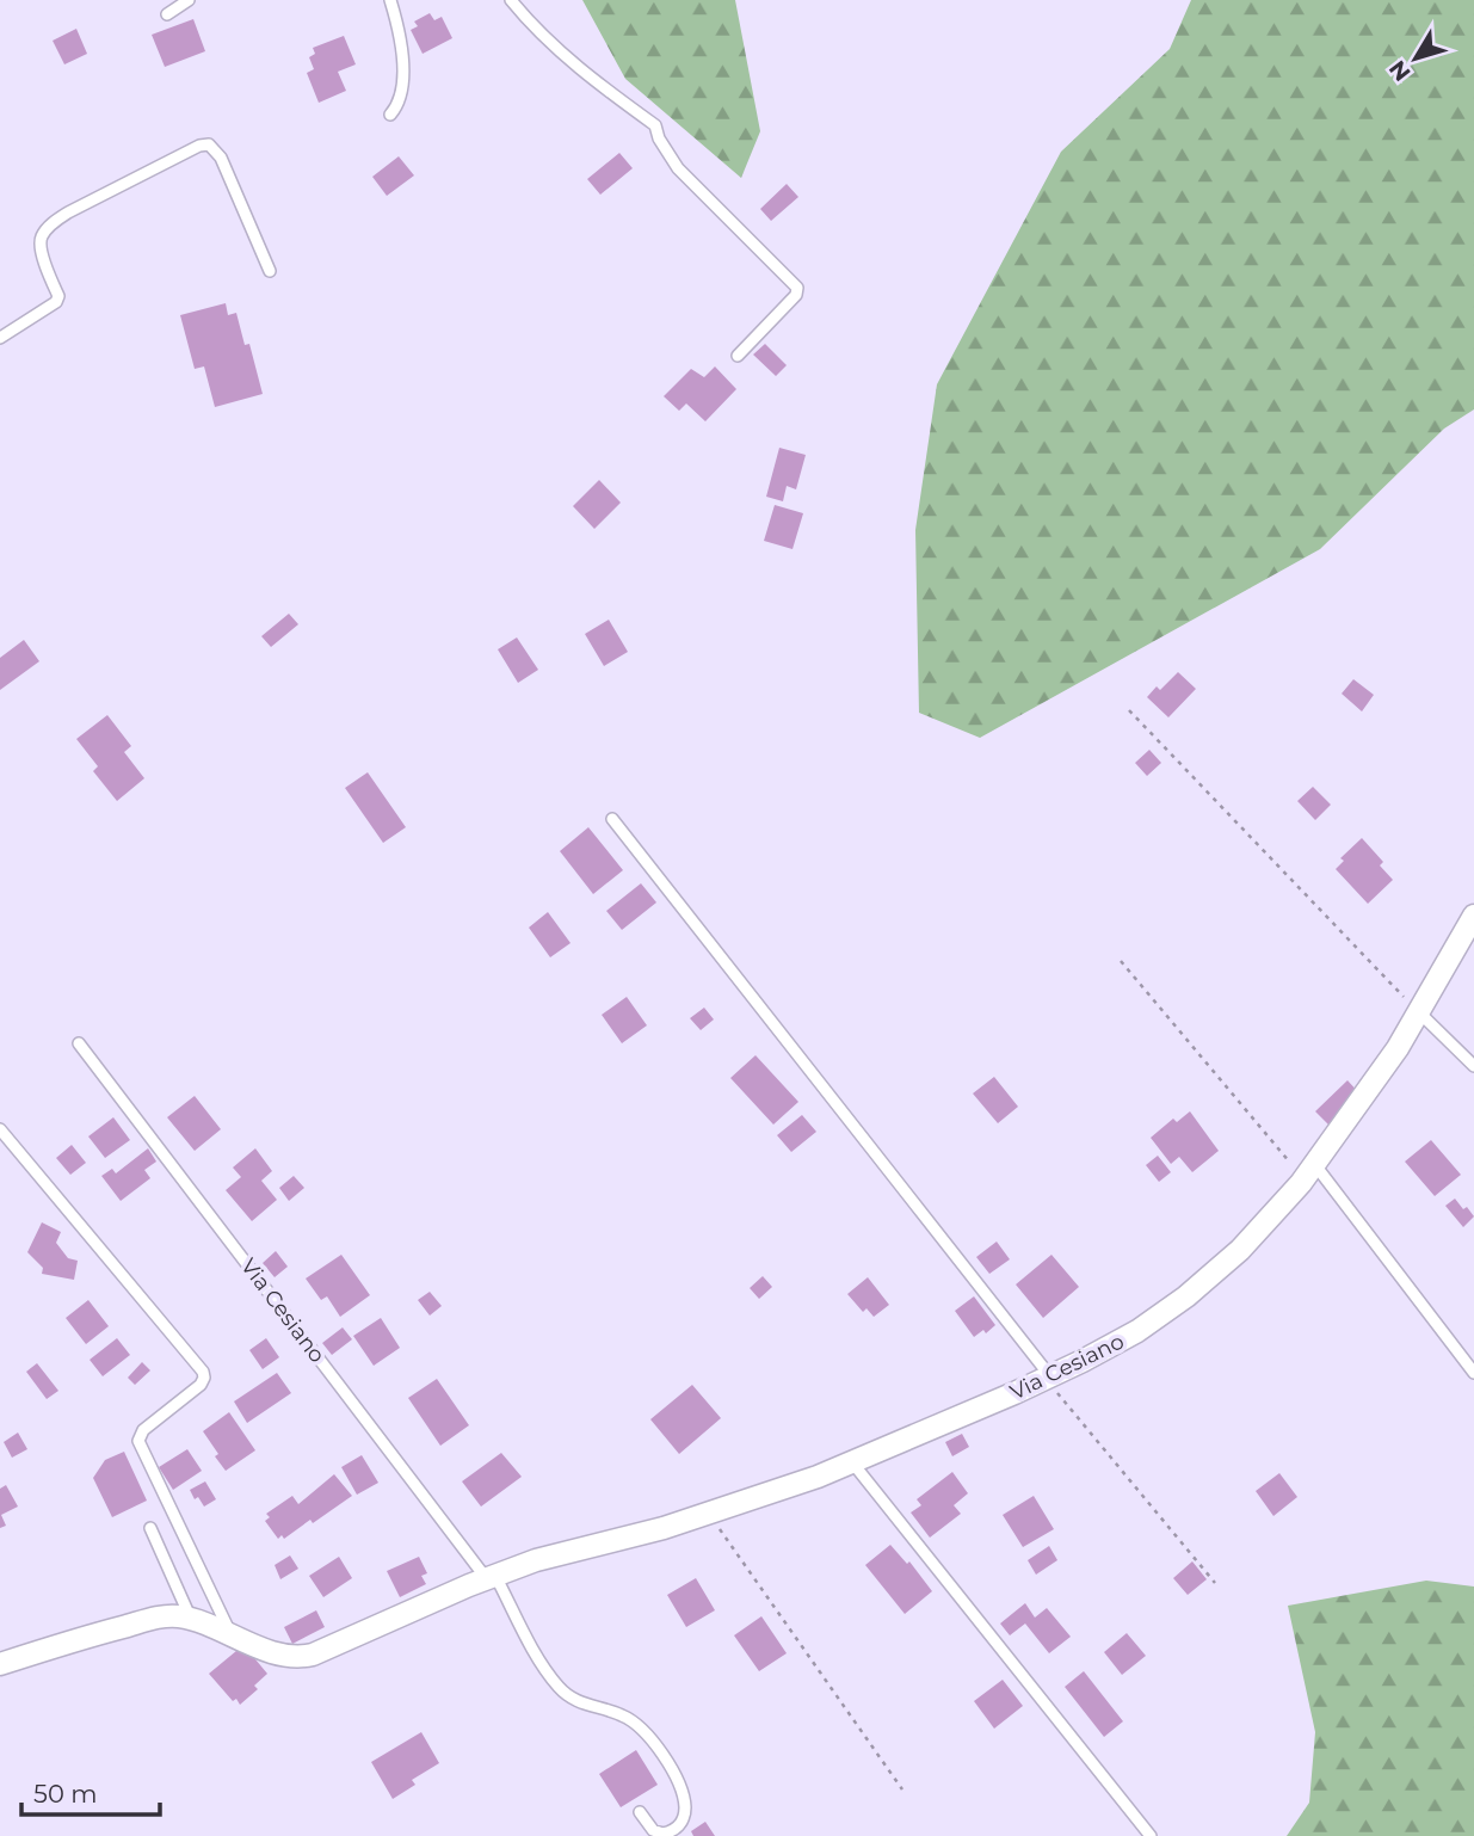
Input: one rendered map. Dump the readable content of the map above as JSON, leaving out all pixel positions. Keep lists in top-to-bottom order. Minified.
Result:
{"streets":{"street":["Via Cesiano"]},"scale_bar":"50 m","north":"bottom left"}
